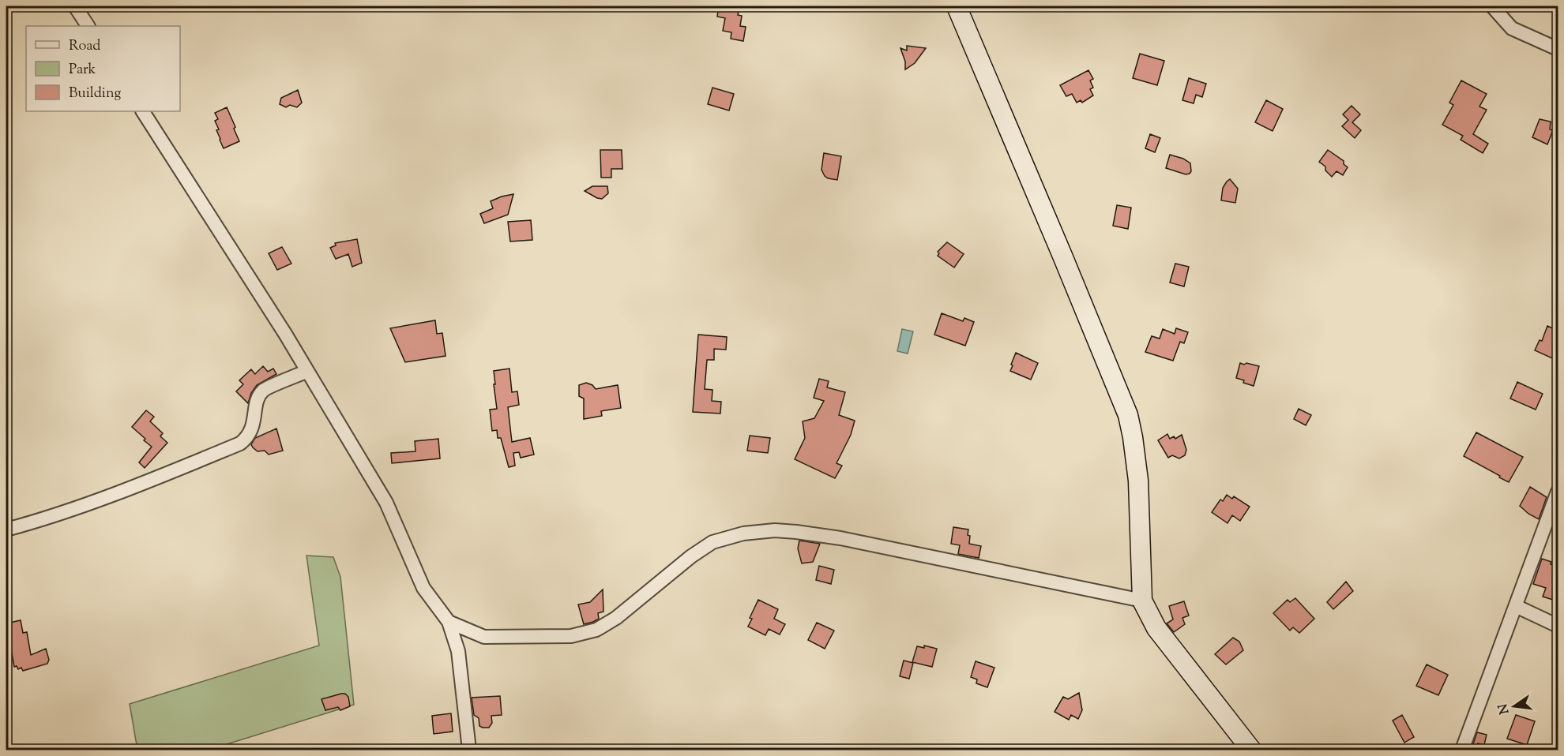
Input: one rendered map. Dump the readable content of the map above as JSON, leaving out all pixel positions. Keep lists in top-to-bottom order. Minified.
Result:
{"legend":["Road","Park","Building"],"north":"left"}
